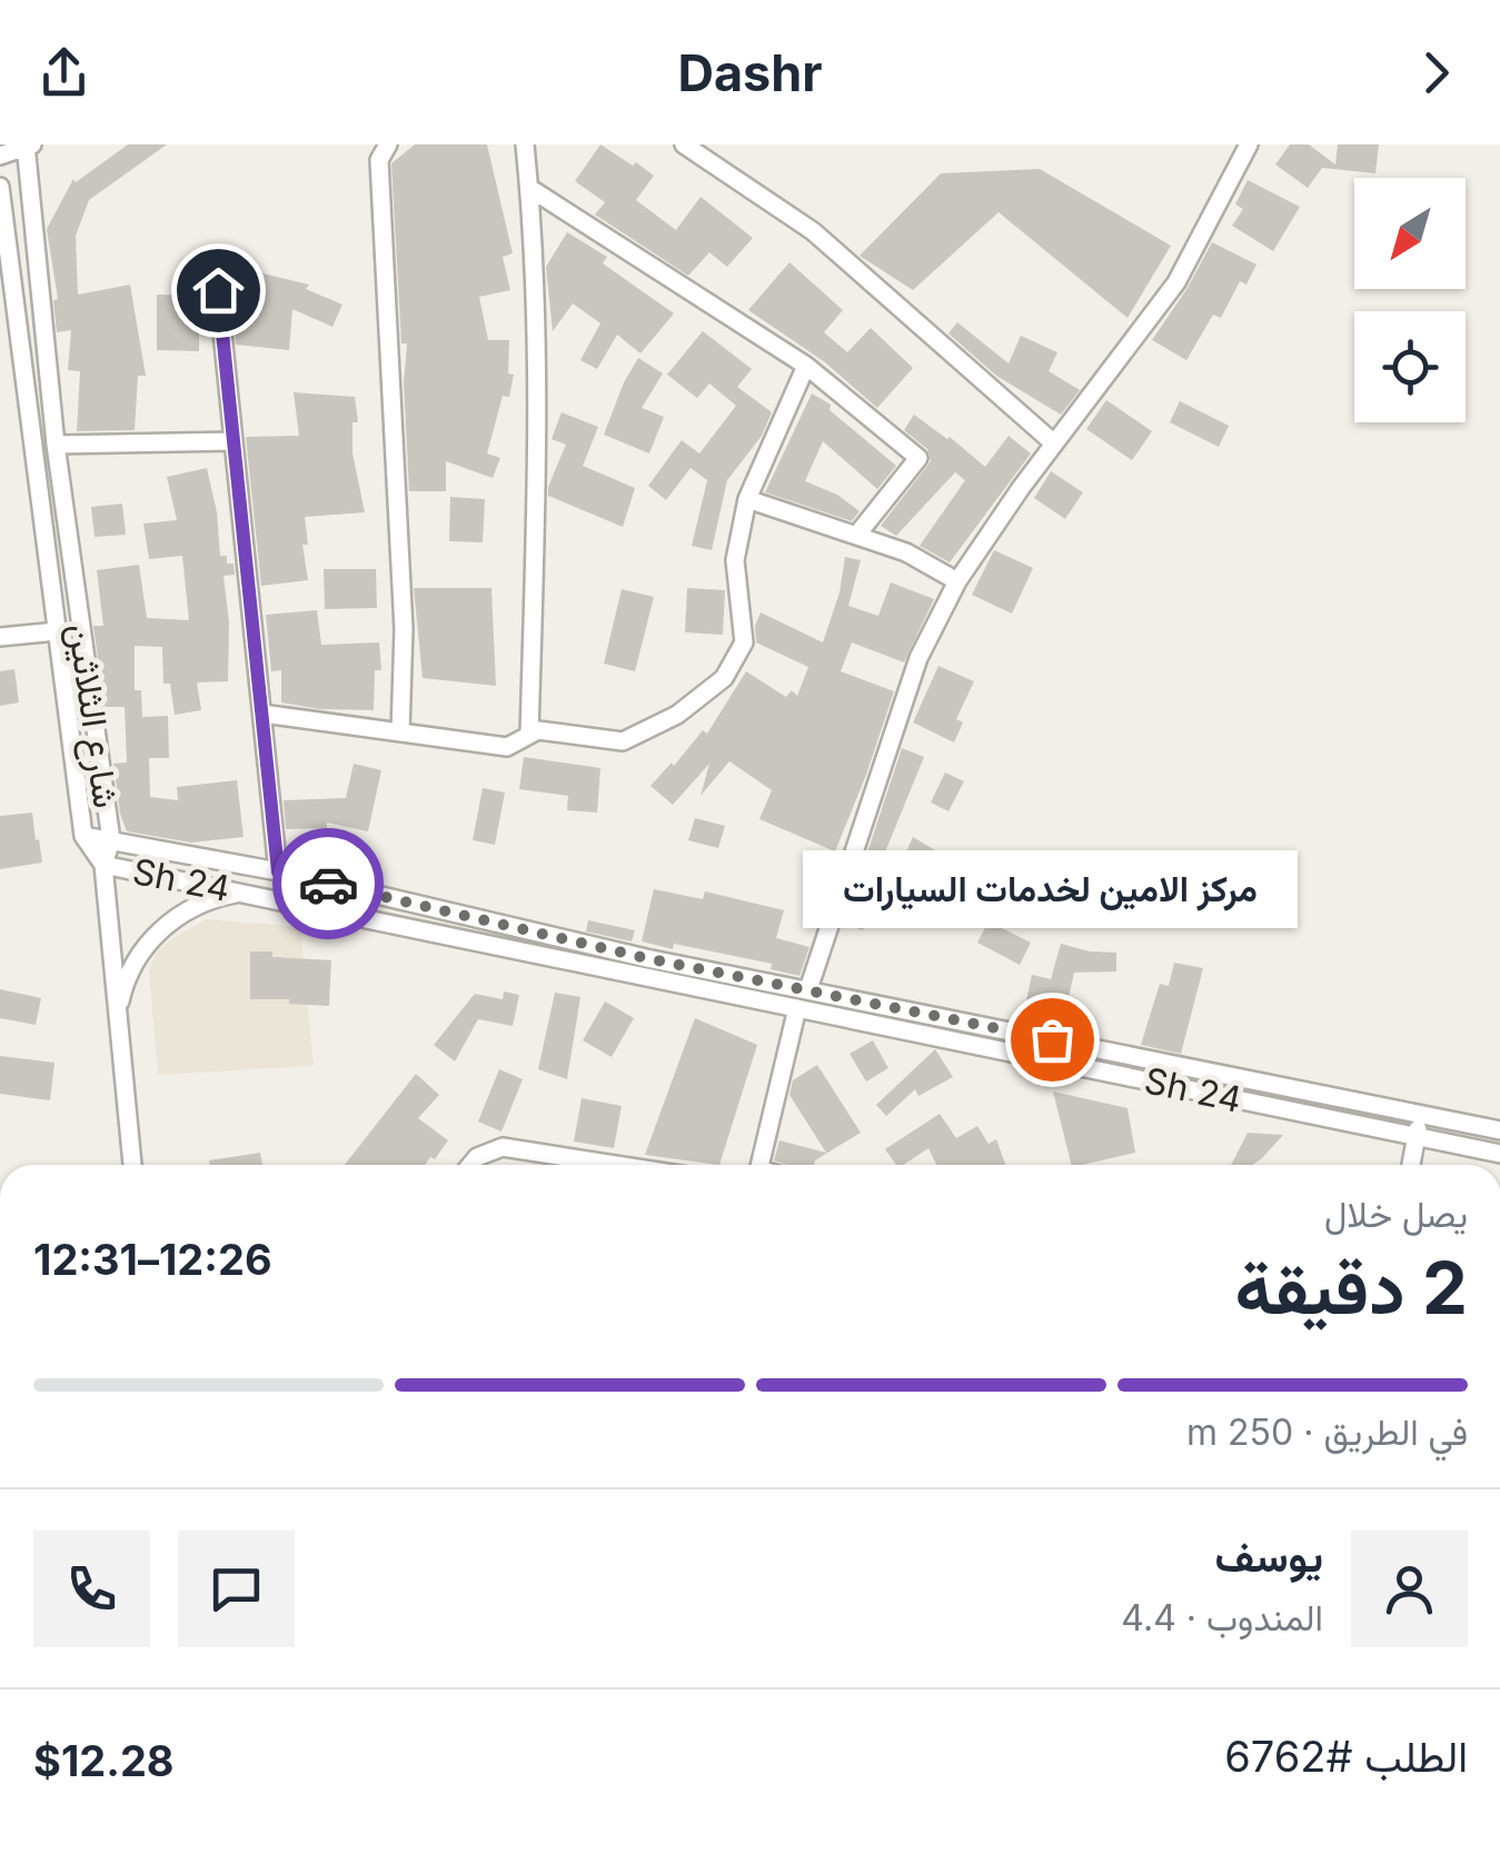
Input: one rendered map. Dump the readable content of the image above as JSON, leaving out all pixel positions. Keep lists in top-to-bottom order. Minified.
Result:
{"streets":{"street":["شارع الثلاثين","Sh 24"]},"crossings":[["شارع الثلاثين","Sh 24"]],"places":["مركز الامين لخدمات السيارات"],"north":"bottom left","page":{"header":"Dashr","bubble":"مركز الامين لخدمات السيارات","heading":["2 دقيقة","يصل خلال","12:26–12:31"],"panel":["يوسف","المندوب · 4.4","الطلب #6762","$12.28"],"bar":"في الطريق · 250 m"}}
